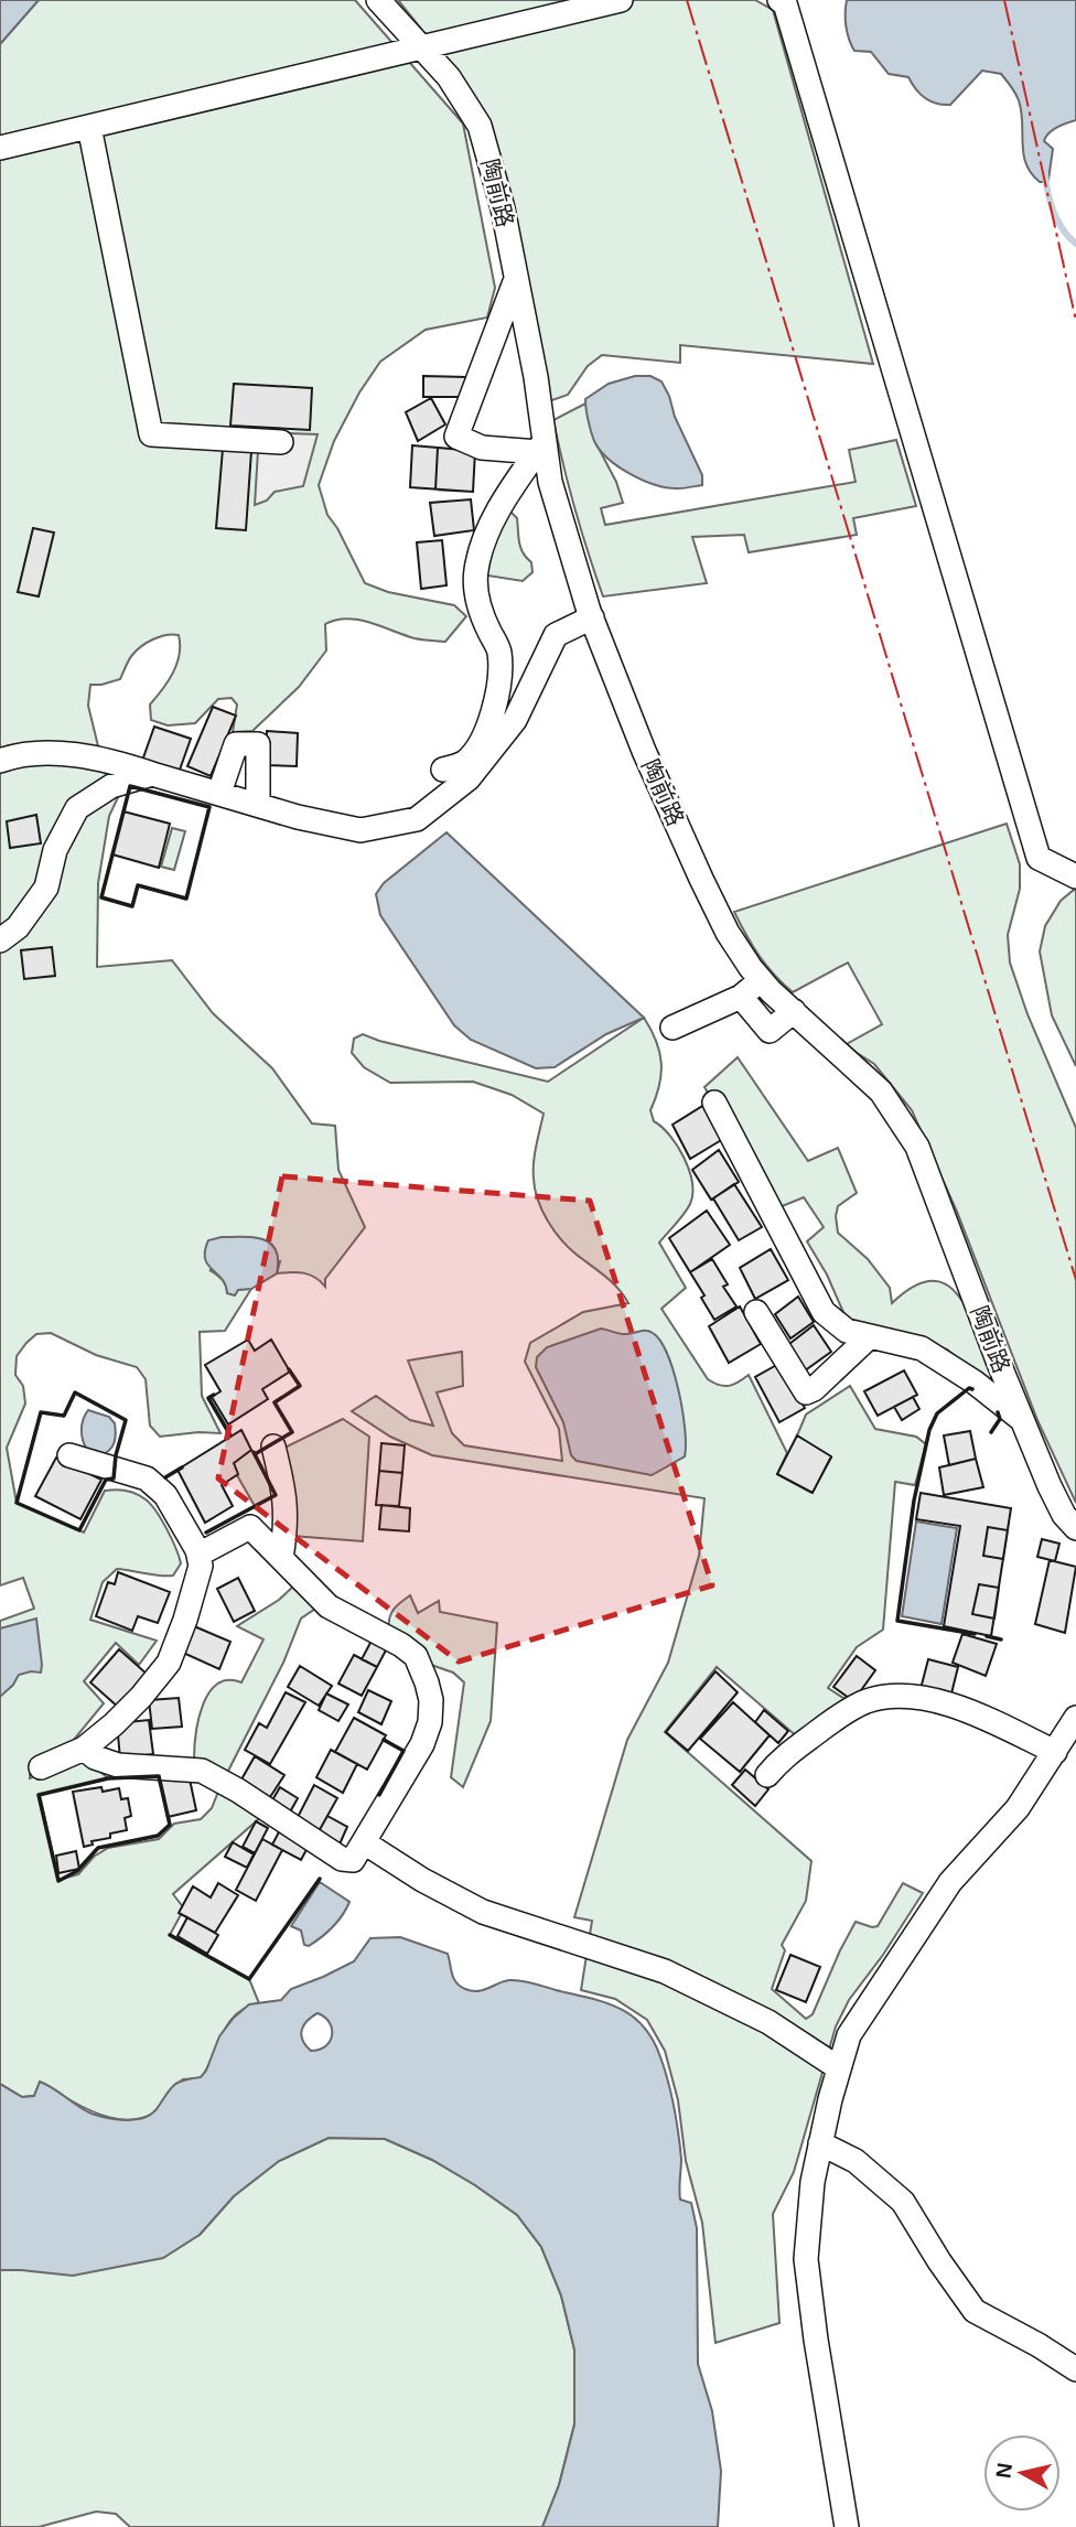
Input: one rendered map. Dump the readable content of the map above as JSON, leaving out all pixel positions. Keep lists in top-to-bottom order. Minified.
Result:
{"streets":{"street":["陶前路"]},"north":"left"}
